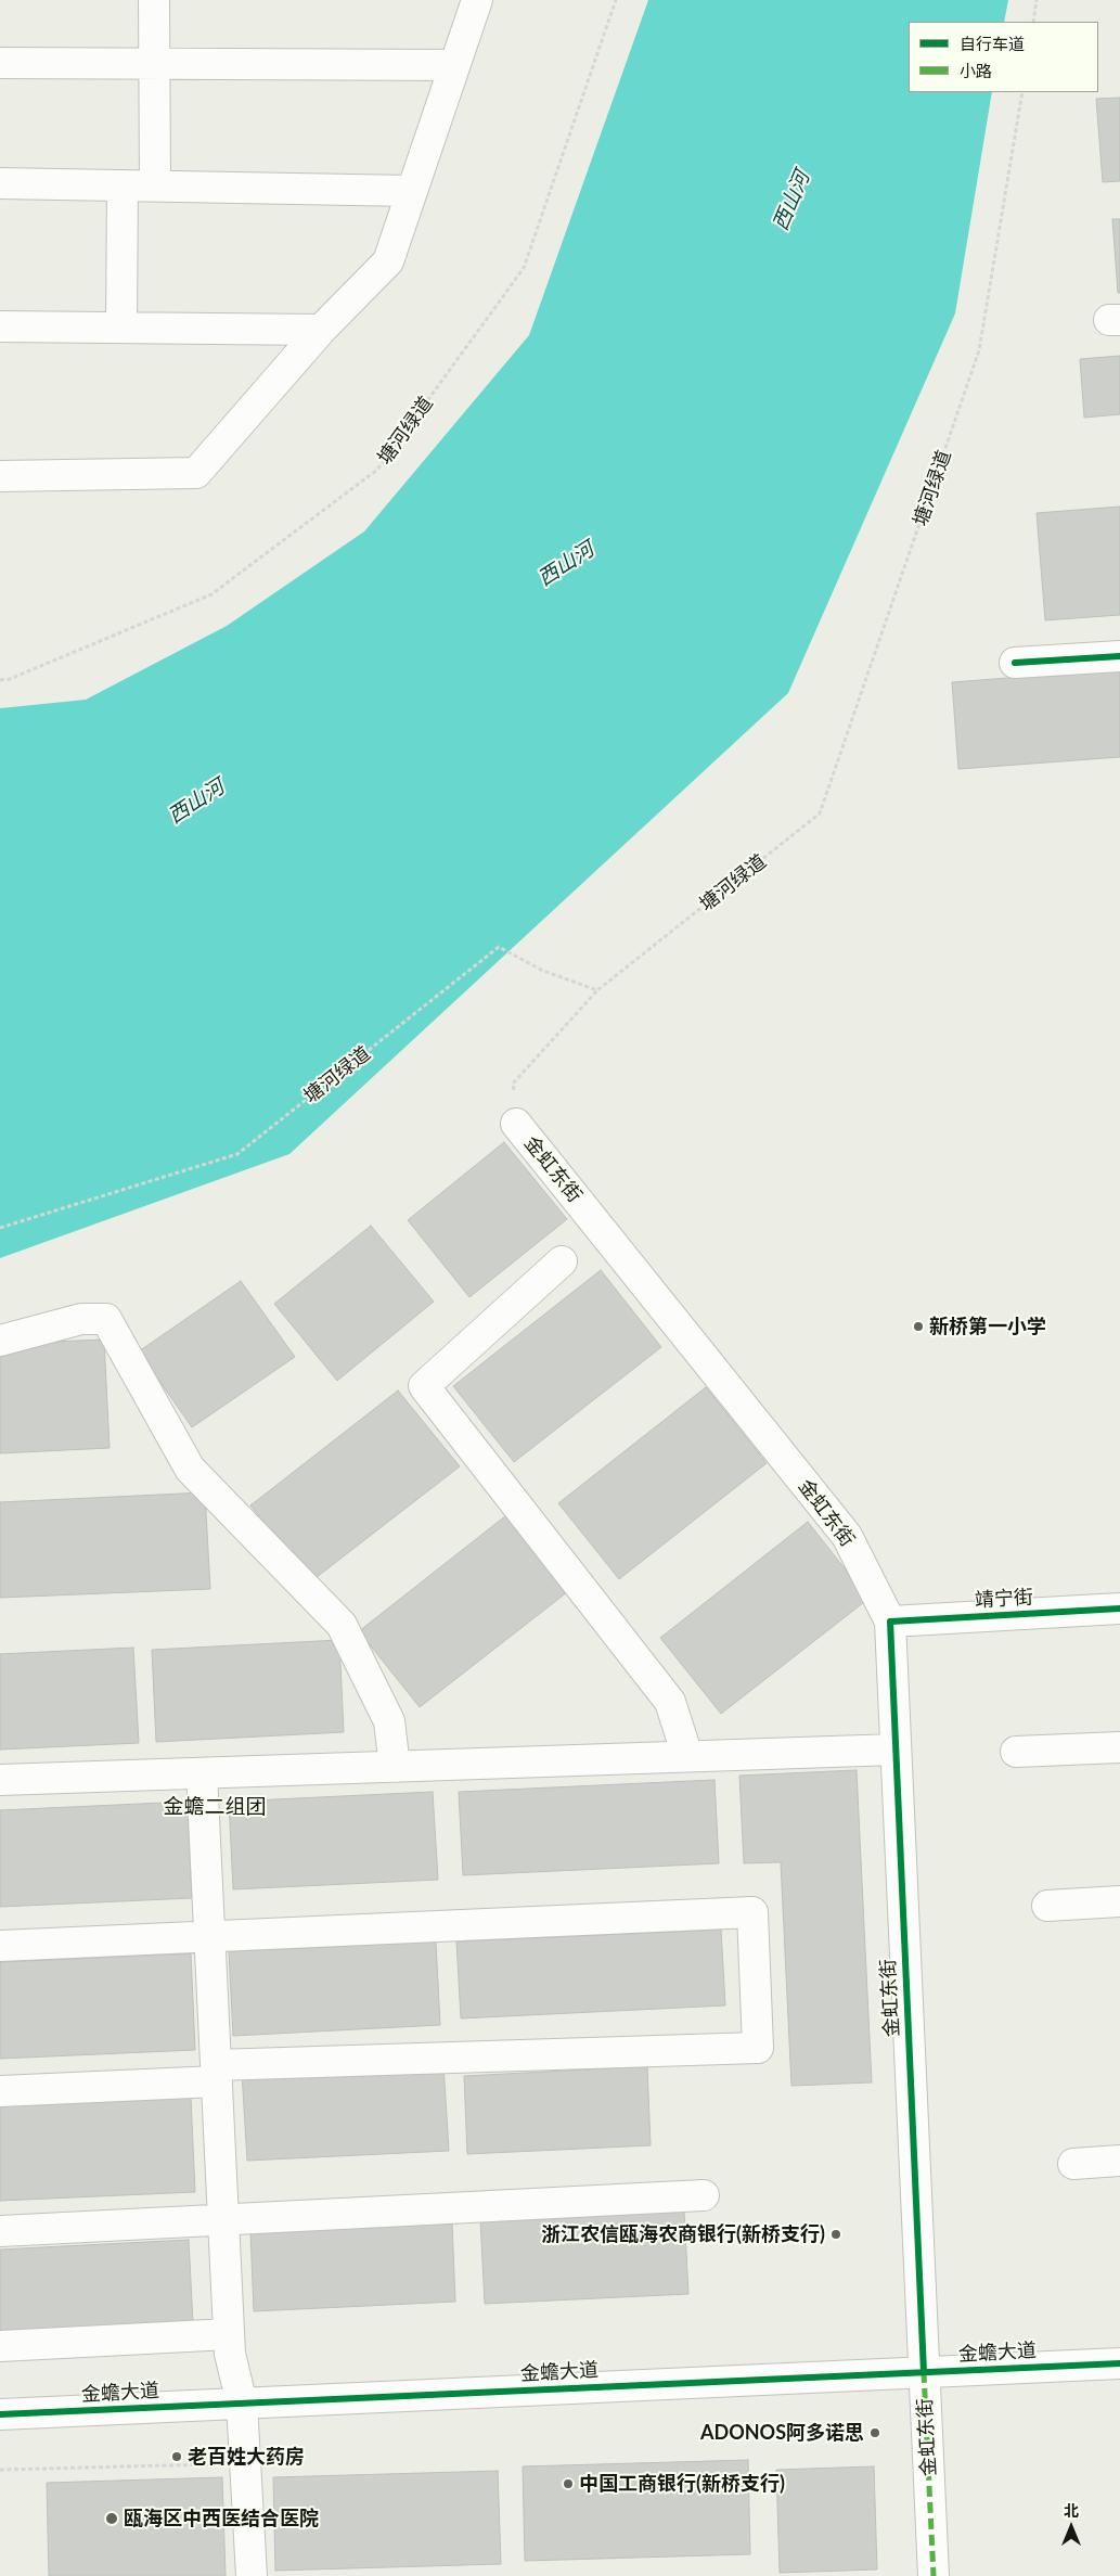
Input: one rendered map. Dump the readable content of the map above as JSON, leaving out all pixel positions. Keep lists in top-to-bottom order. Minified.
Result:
{"streets":{"street":["金虹东街","靖宁街","金蟾大道"],"path":["塘河绿道"]},"crossings":[["金虹东街","靖宁街"],["金虹东街","金蟾大道"]],"districts":["金蟾二组团"],"water":["西山河"],"places":["新桥第一小学","浙江农信瓯海农商银行(新桥支行)","ADONOS阿多诺思","老百姓大药房","中国工商银行(新桥支行)","瓯海区中西医结合医院"],"legend":["自行车道","小路"],"north":"top"}
